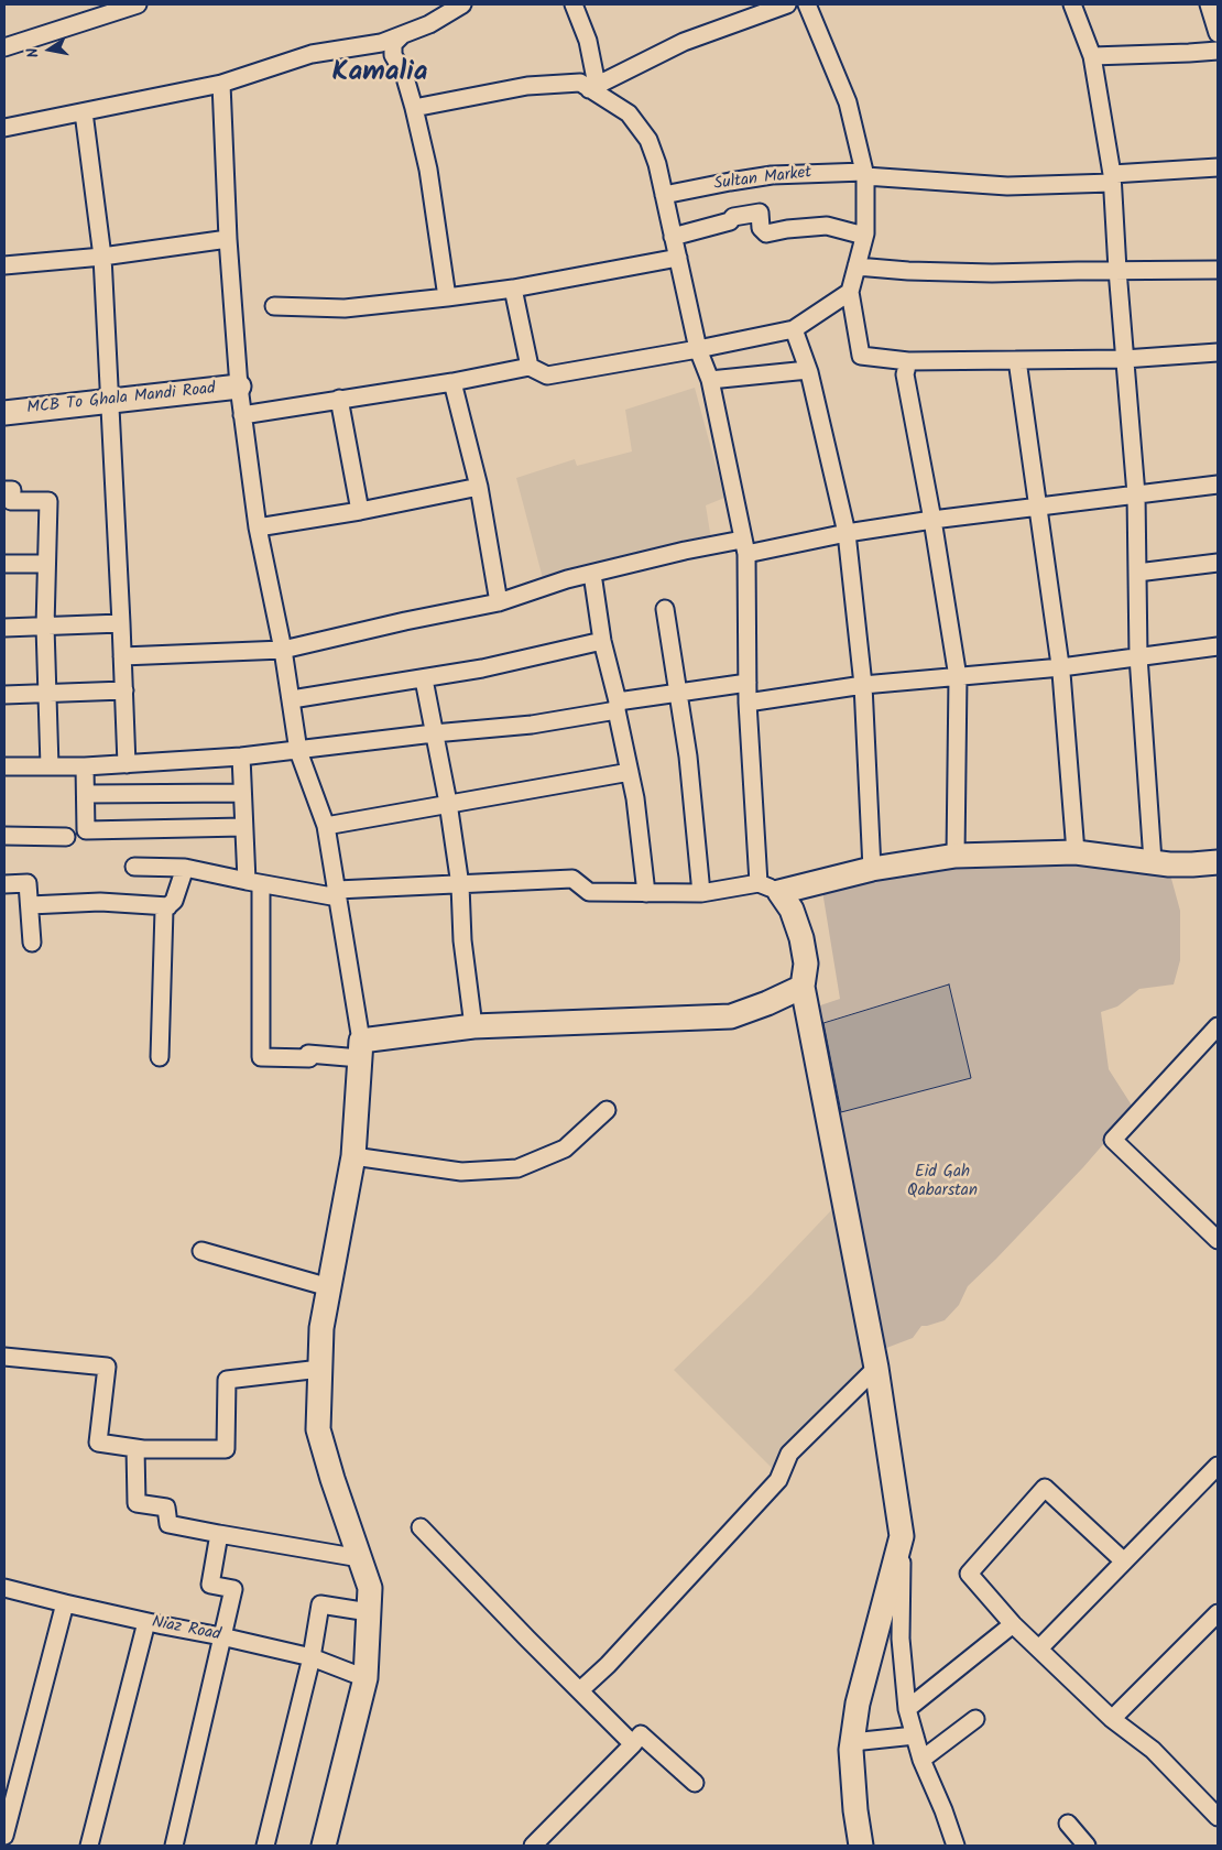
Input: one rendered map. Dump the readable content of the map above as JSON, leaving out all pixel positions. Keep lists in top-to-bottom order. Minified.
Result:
{"streets":{"street":["Sultan Market","MCB To Ghala Mandi Road","Niaz Road"]},"districts":["Kamalia"],"parks":["Eid Gah Qabarstan"],"north":"left"}
